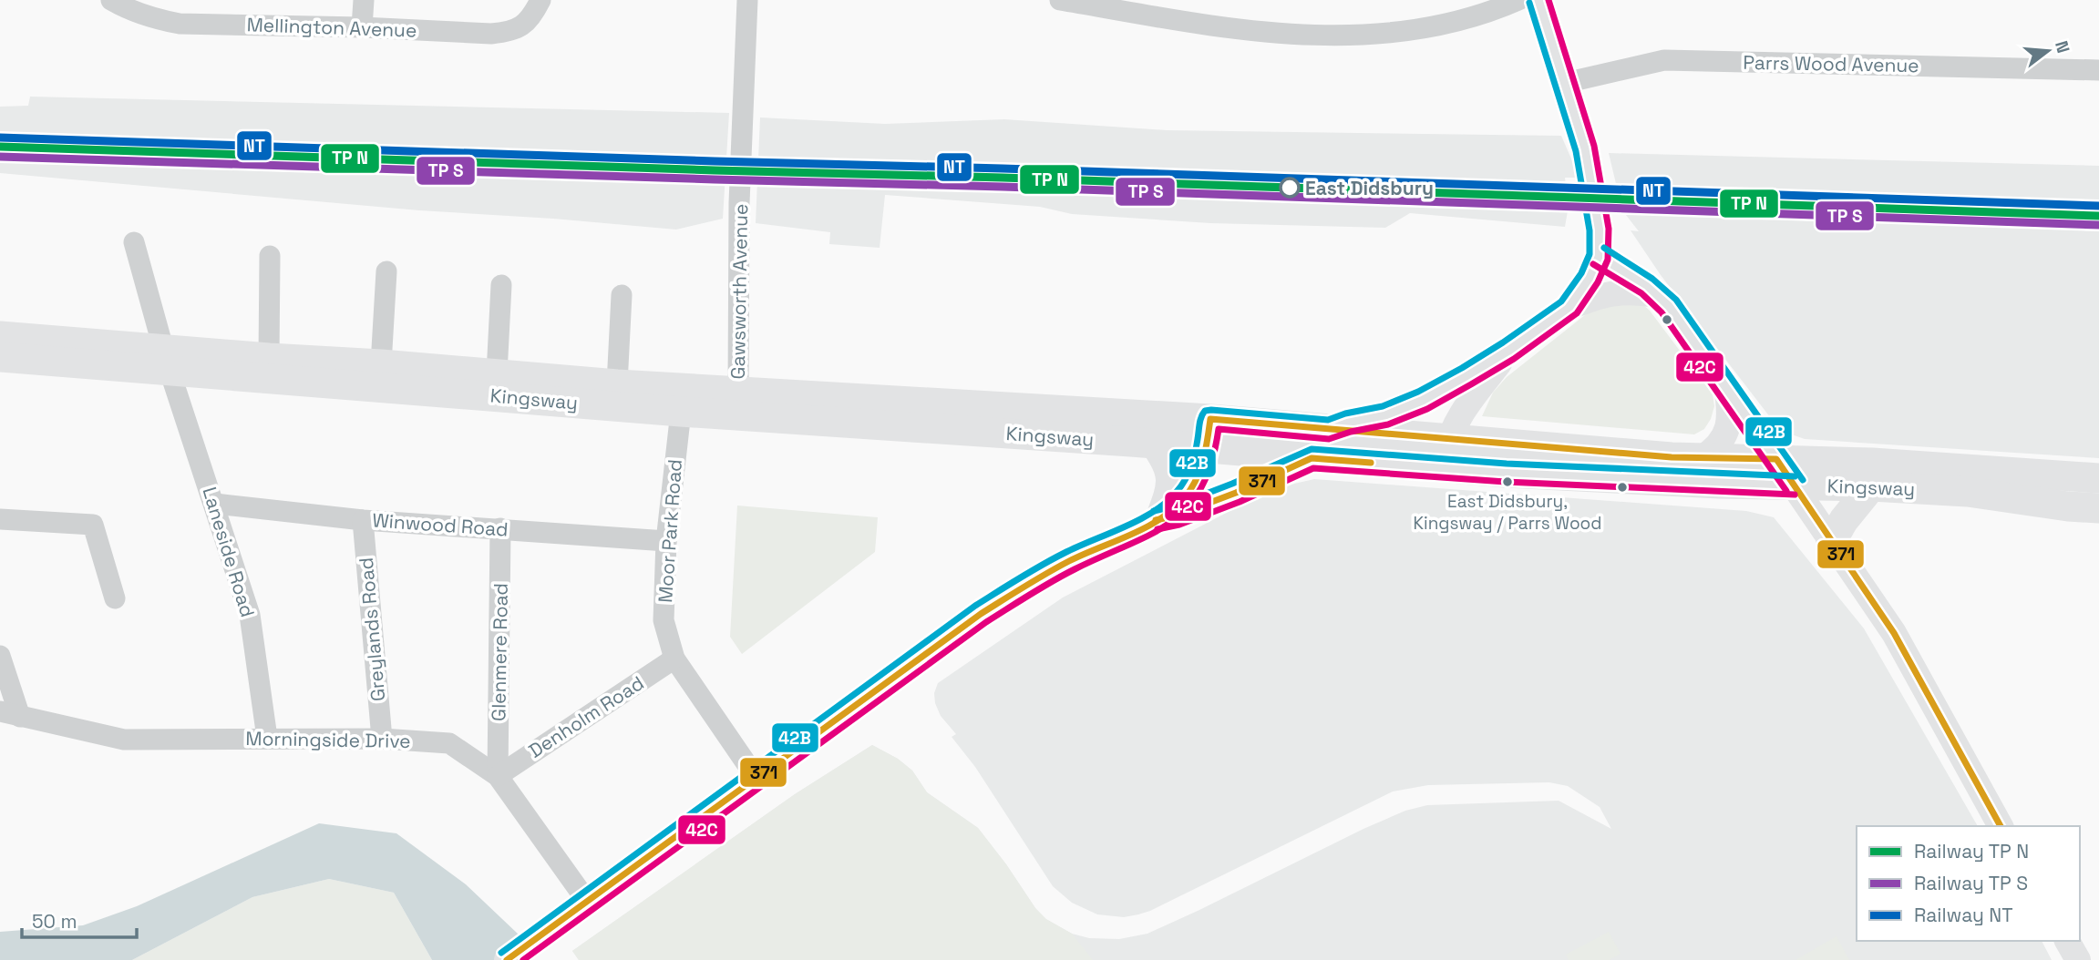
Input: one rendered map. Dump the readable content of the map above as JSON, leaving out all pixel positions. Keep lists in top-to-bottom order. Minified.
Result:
{"streets":{"highway":["Kingsway"],"street":["Mellington Avenue","Parrs Wood Avenue","Gawsworth Avenue","Winwood Road","Moor Park Road","Laneside Road","Greylands Road","Glenmere Road","Denholm Road","Morningside Drive"]},"crossings":[["Gawsworth Avenue","Kingsway"],["Kingsway","Moor Park Road"],["Kingsway","Laneside Road"],["Winwood Road","Moor Park Road"],["Winwood Road","Laneside Road"],["Winwood Road","Greylands Road"],["Winwood Road","Glenmere Road"],["Moor Park Road","Denholm Road"],["Laneside Road","Morningside Drive"],["Greylands Road","Morningside Drive"],["Glenmere Road","Denholm Road"],["Glenmere Road","Morningside Drive"],["Denholm Road","Morningside Drive"]],"places":["East Didsbury","East Didsbury, Kingsway / Parrs Wood"],"lines":["transit line 42C","transit line 42B","rail line NT","transit line 371"],"legend":["Railway TP N","Railway TP S","Railway NT"],"scale_bar":"50 m","north":"right"}
